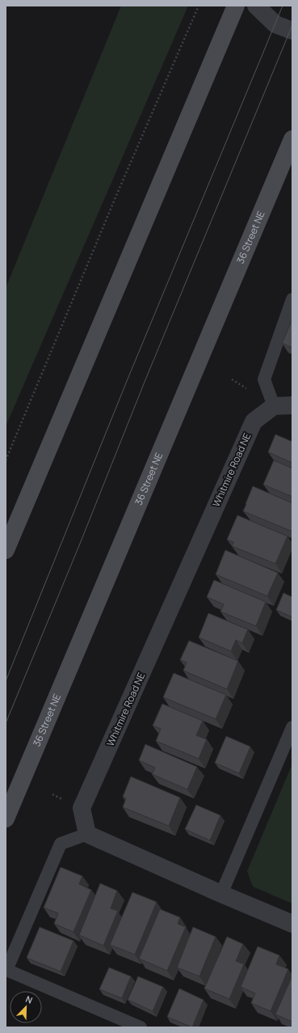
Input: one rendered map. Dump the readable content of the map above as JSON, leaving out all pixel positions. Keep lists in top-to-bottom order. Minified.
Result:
{"streets":{"main road":["36 Street NE"],"street":["Whitmire Road NE"]},"north":"top right"}
